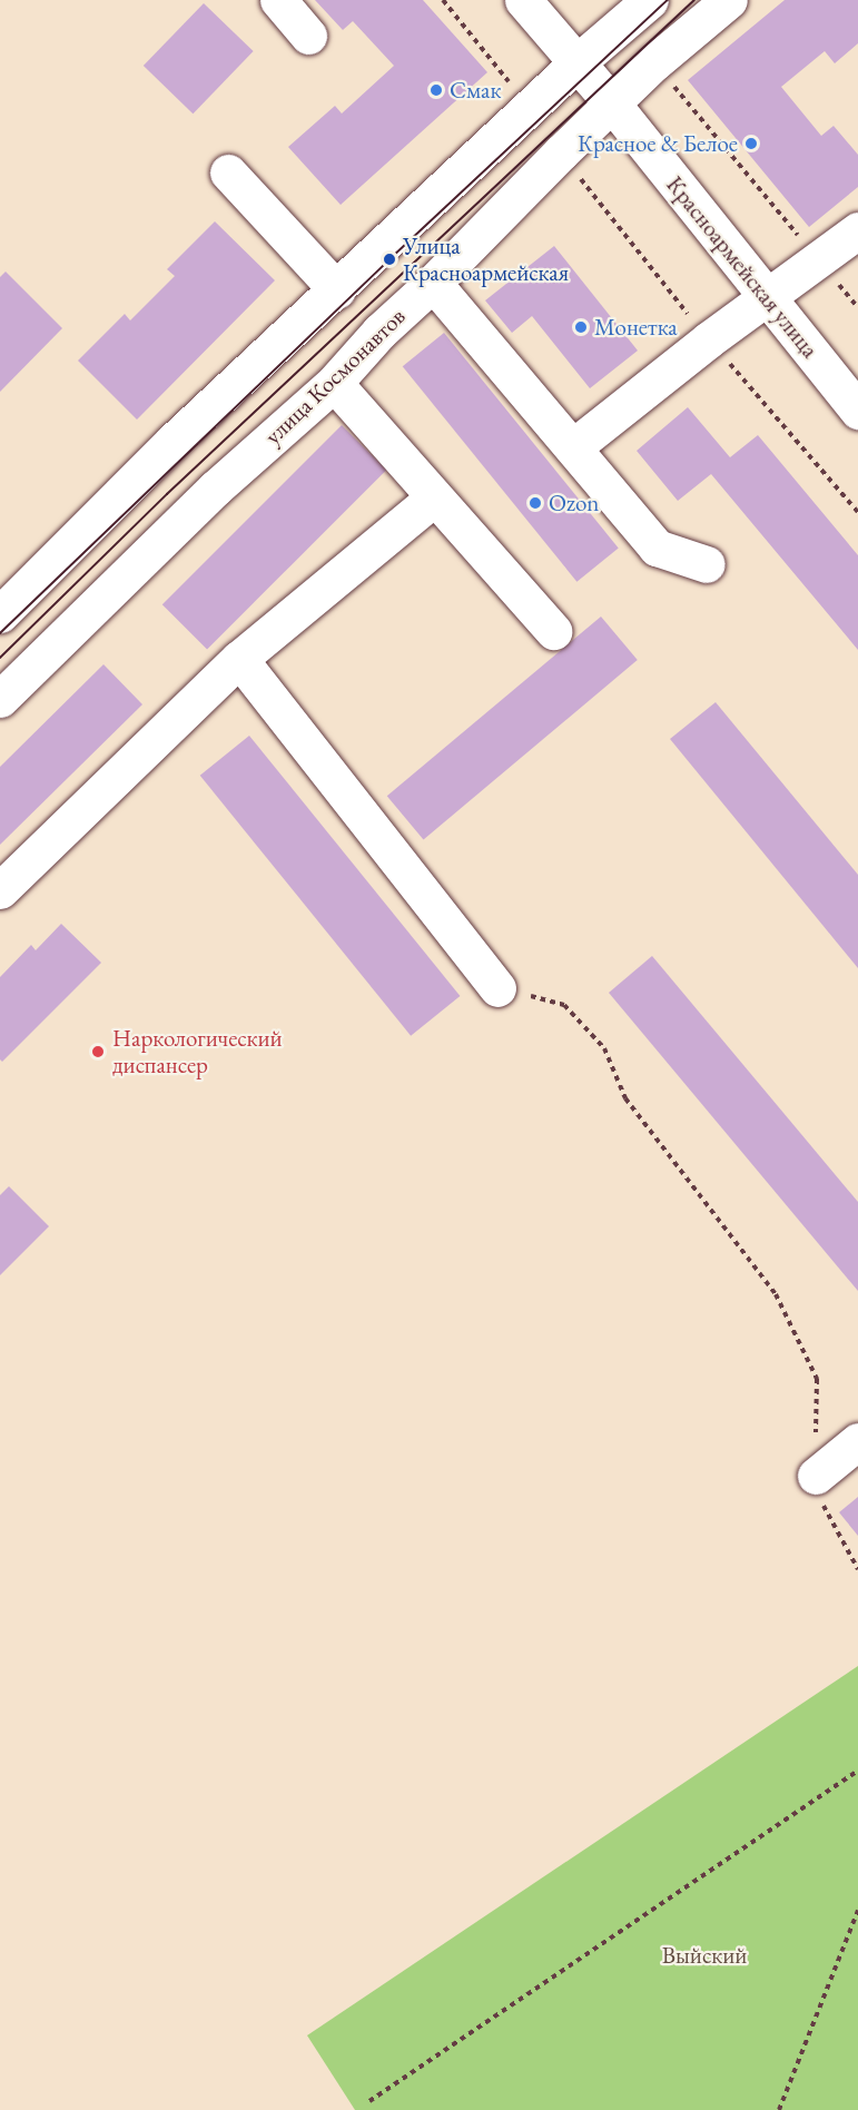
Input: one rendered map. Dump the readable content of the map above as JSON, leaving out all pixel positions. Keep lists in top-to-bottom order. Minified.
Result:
{"streets":{"main road":["Красноармейская улица","улица Космонавтов"]},"crossings":[["Красноармейская улица","улица Космонавтов"]],"parks":["Выйский"],"places":["Смак","Красное & Белое","Улица Красноармейская","Монетка","Ozon","Наркологический диспансер"]}
